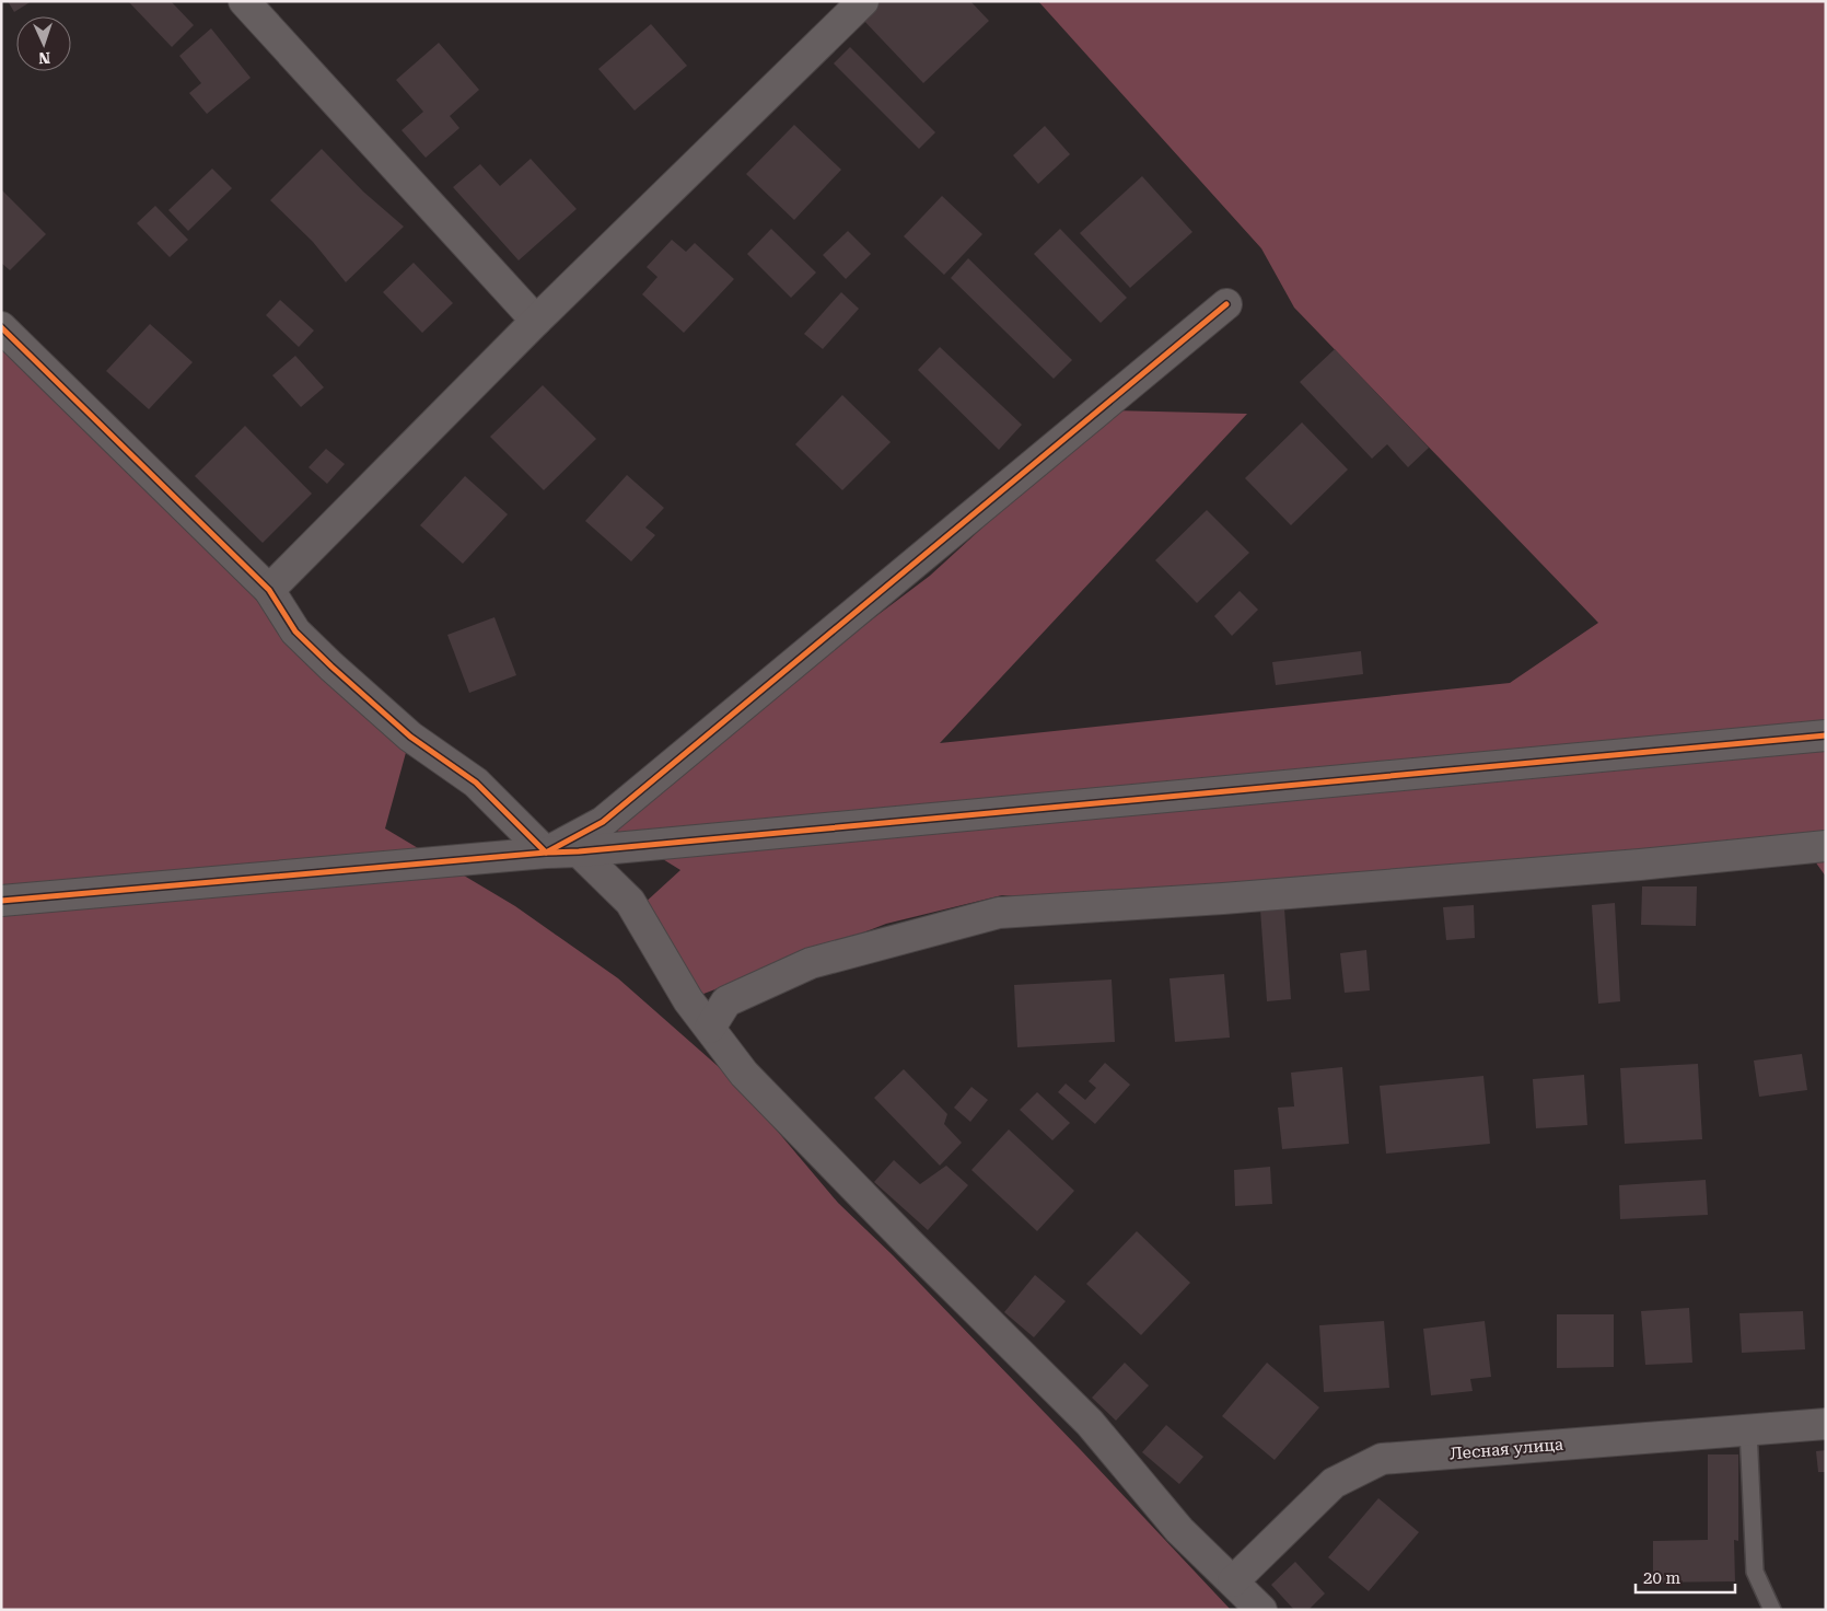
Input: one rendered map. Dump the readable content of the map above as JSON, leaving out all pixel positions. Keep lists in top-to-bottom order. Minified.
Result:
{"streets":{"street":["Лесная улица"]},"scale_bar":"20 m","north":"bottom"}
